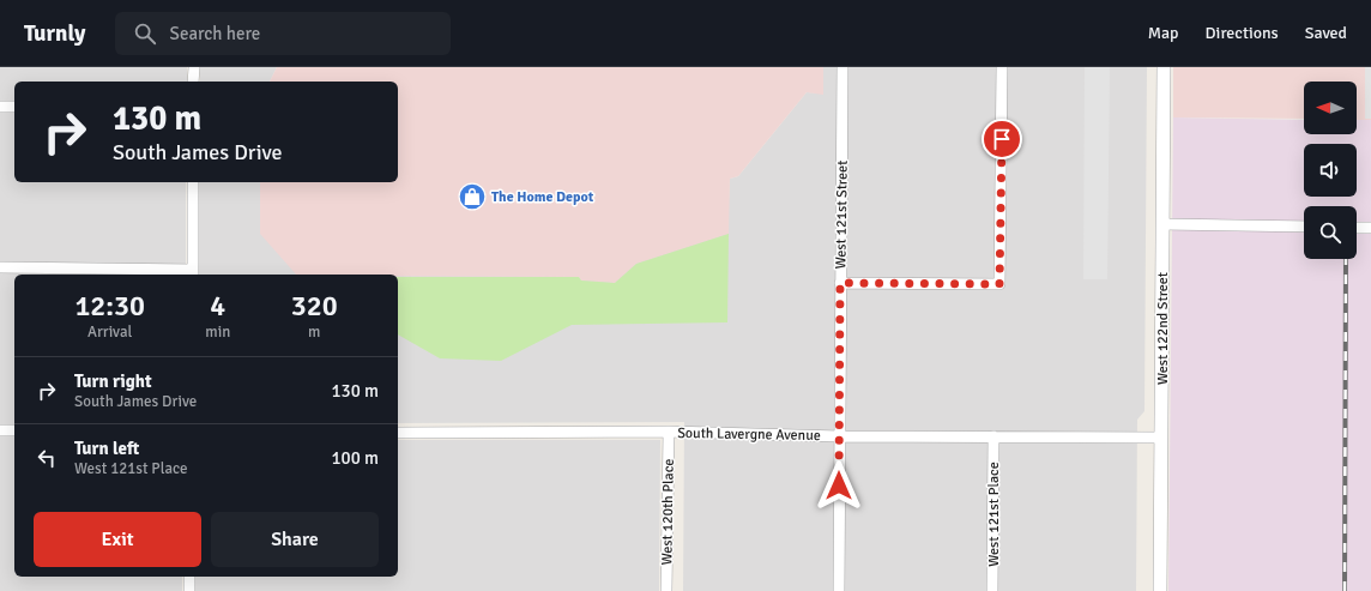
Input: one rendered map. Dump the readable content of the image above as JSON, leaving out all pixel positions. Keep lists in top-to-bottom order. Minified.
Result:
{"streets":{"street":["West 121st Street","West 122nd Street","South Lavergne Avenue","West 120th Place","West 121st Place"]},"crossings":[["West 121st Street","South Lavergne Avenue"],["West 122nd Street","South Lavergne Avenue"],["South Lavergne Avenue","West 120th Place"],["South Lavergne Avenue","West 121st Place"]],"places":{"shop":["The Home Depot"]},"north":"left","page":{"header":"Turnly","search":"Search here","nav":["Map","Directions","Saved"],"turn":["130 m","South James Drive"],"eta":["12:30","Arrival","4","min","320","m"],"list":[{"name":"Turn right","note":"South James Drive","value":"130 m"},{"name":"Turn left","note":"West 121st Place","value":"100 m"}],"buttons":["Exit","Share"]}}
